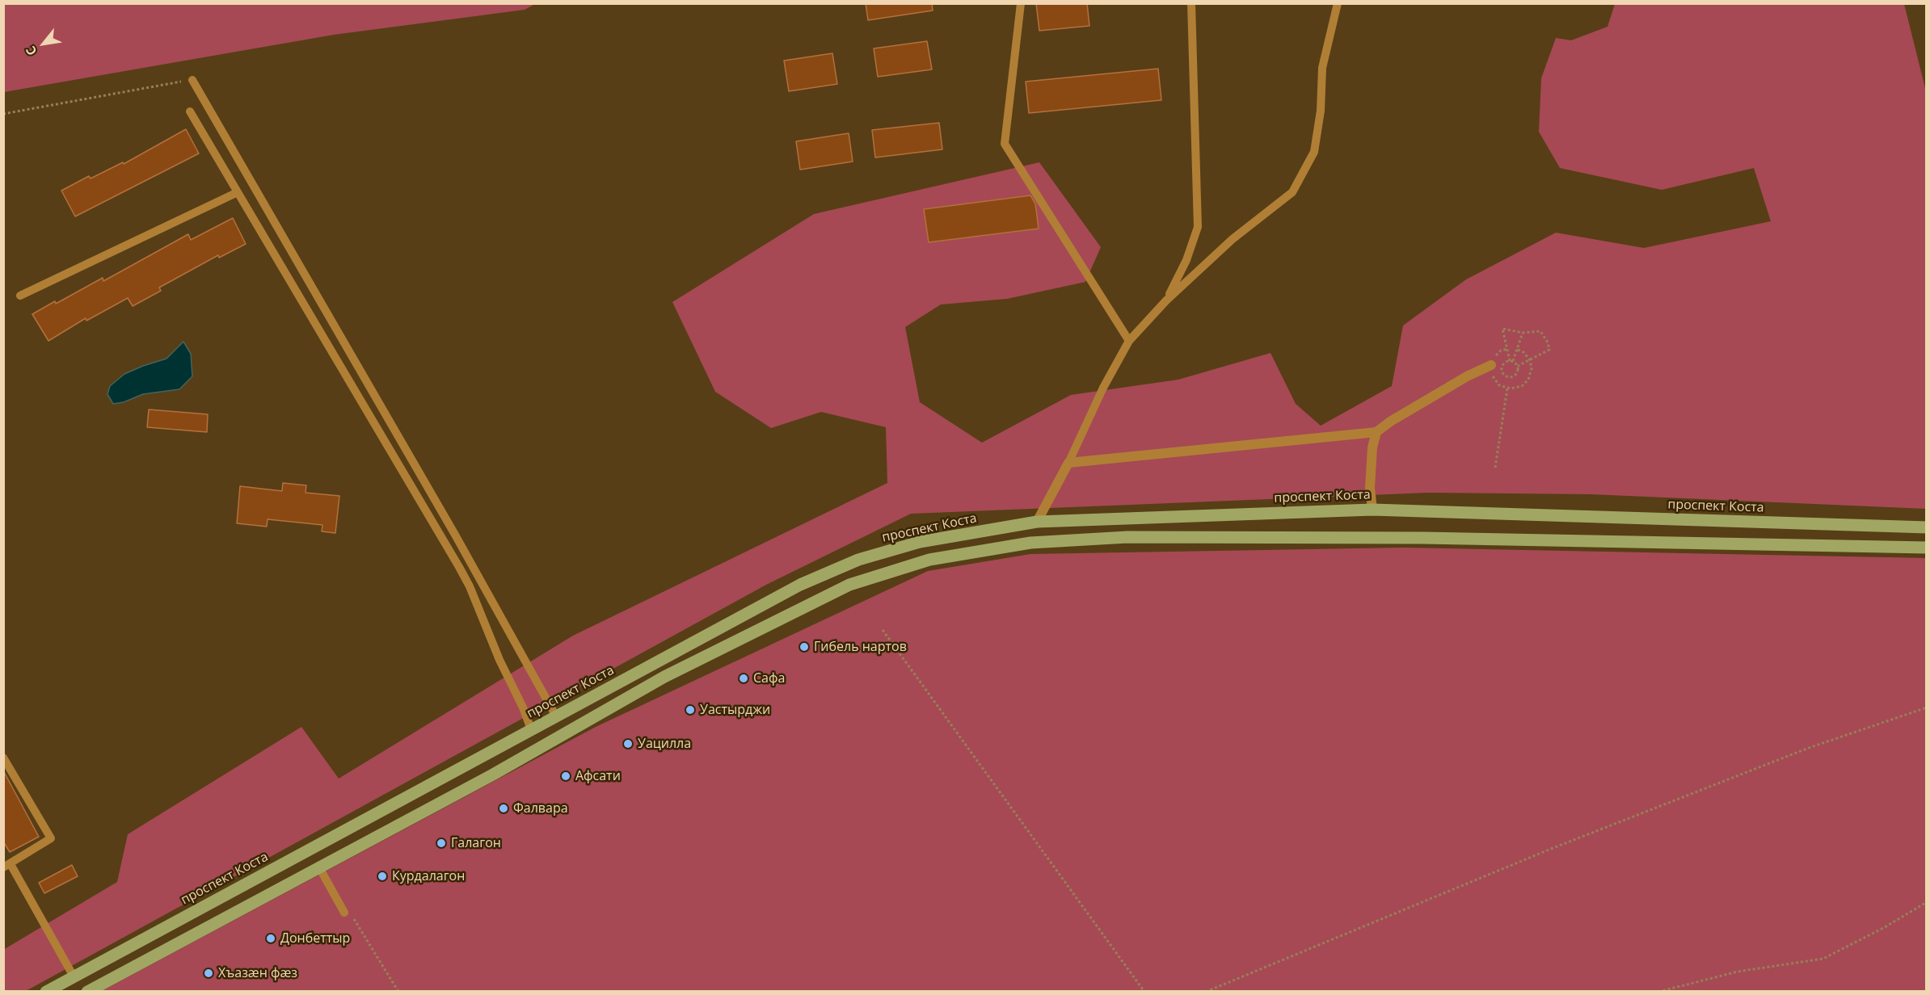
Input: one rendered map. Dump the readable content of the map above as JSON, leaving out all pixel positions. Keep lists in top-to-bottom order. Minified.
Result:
{"streets":{"main road":["проспект Коста"]},"places":["Гибель нартов","Сафа","Уастырджи","Уацилла","Афсати","Фалвара","Галагон","Курдалагон","Донбеттыр","Хъазæн фæз"],"north":"bottom left"}
